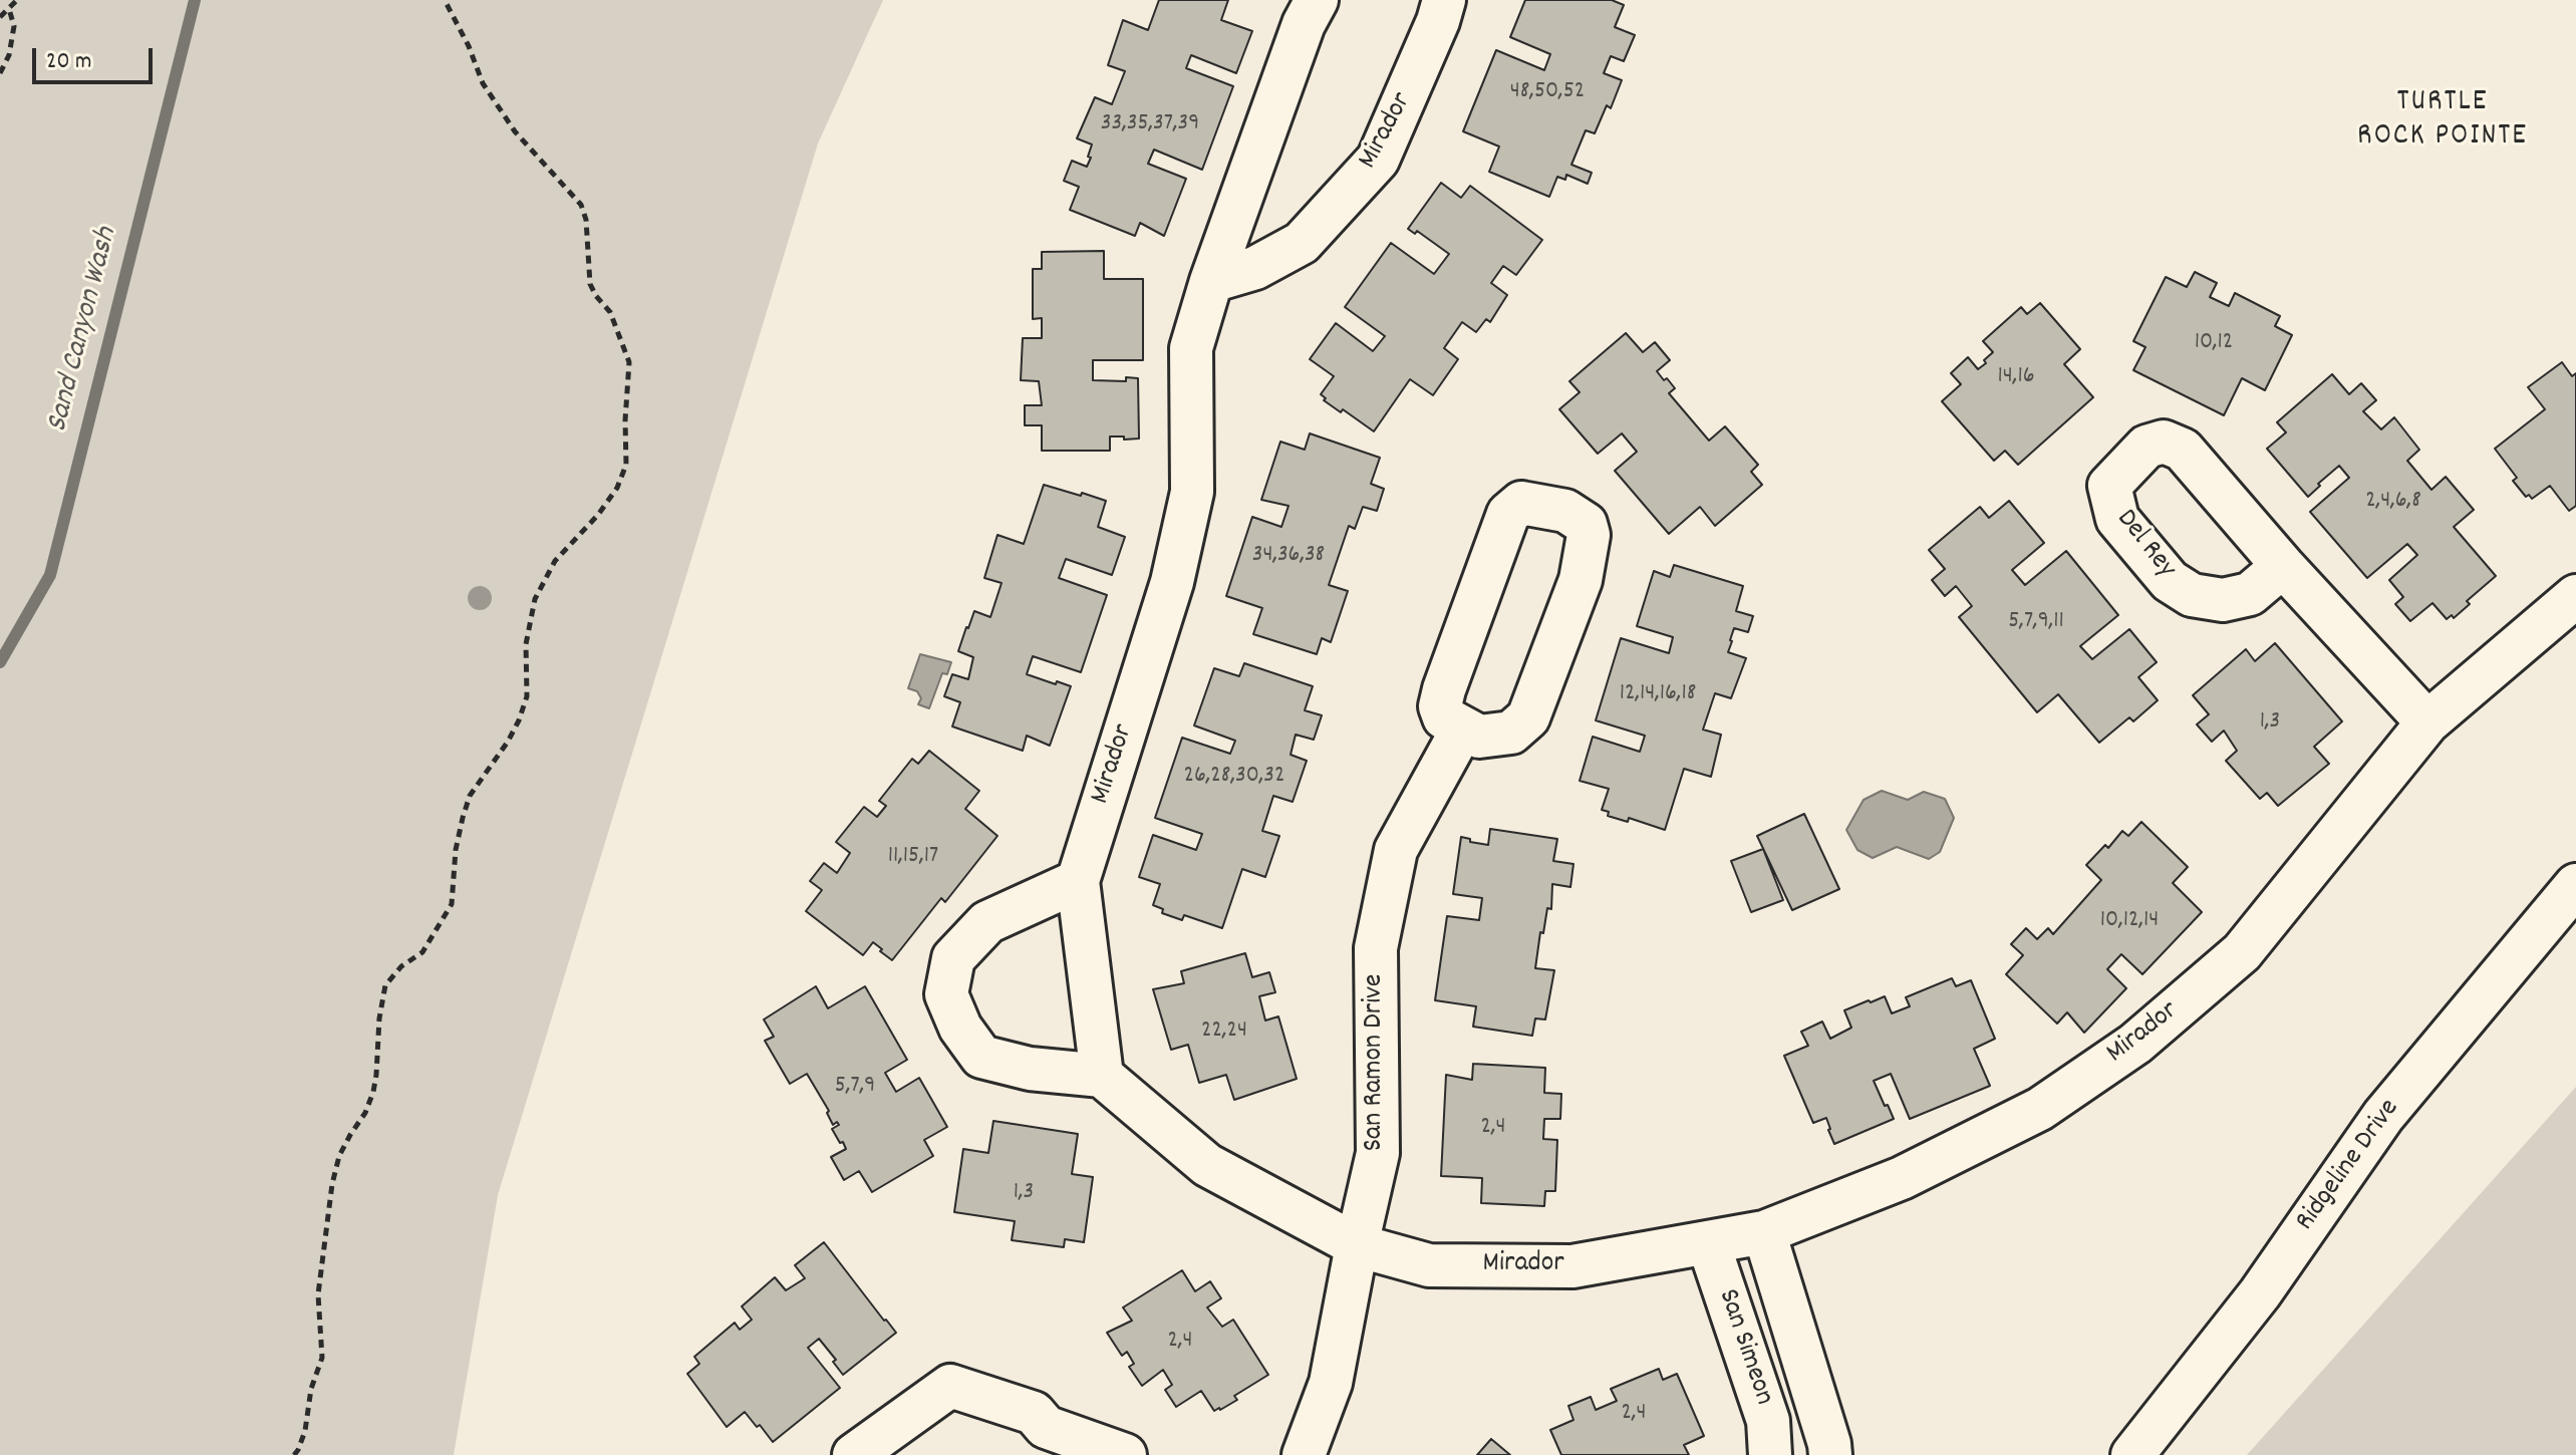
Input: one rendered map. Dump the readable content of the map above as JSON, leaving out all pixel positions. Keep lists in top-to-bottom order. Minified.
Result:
{"streets":{"street":["Mirador","San Ramon Drive","Ridgeline Drive","San Simeon"]},"crossings":[["Mirador","San Ramon Drive"],["Mirador","San Simeon"]],"districts":["TURTLE ROCK POINTE"],"water":["Sand Canyon Wash"],"house_numbers":["48,50,52","33,35,37,39","10,12","14,16","2,4,6,8","34,36,38","5,7,9,11","12,14,16,18","1,3","26,28,30,32","11,15,17","10,12,14","22,24","5,7,9","2,4","1,3","2,4","2,4"],"scale_bar":"20 m"}
